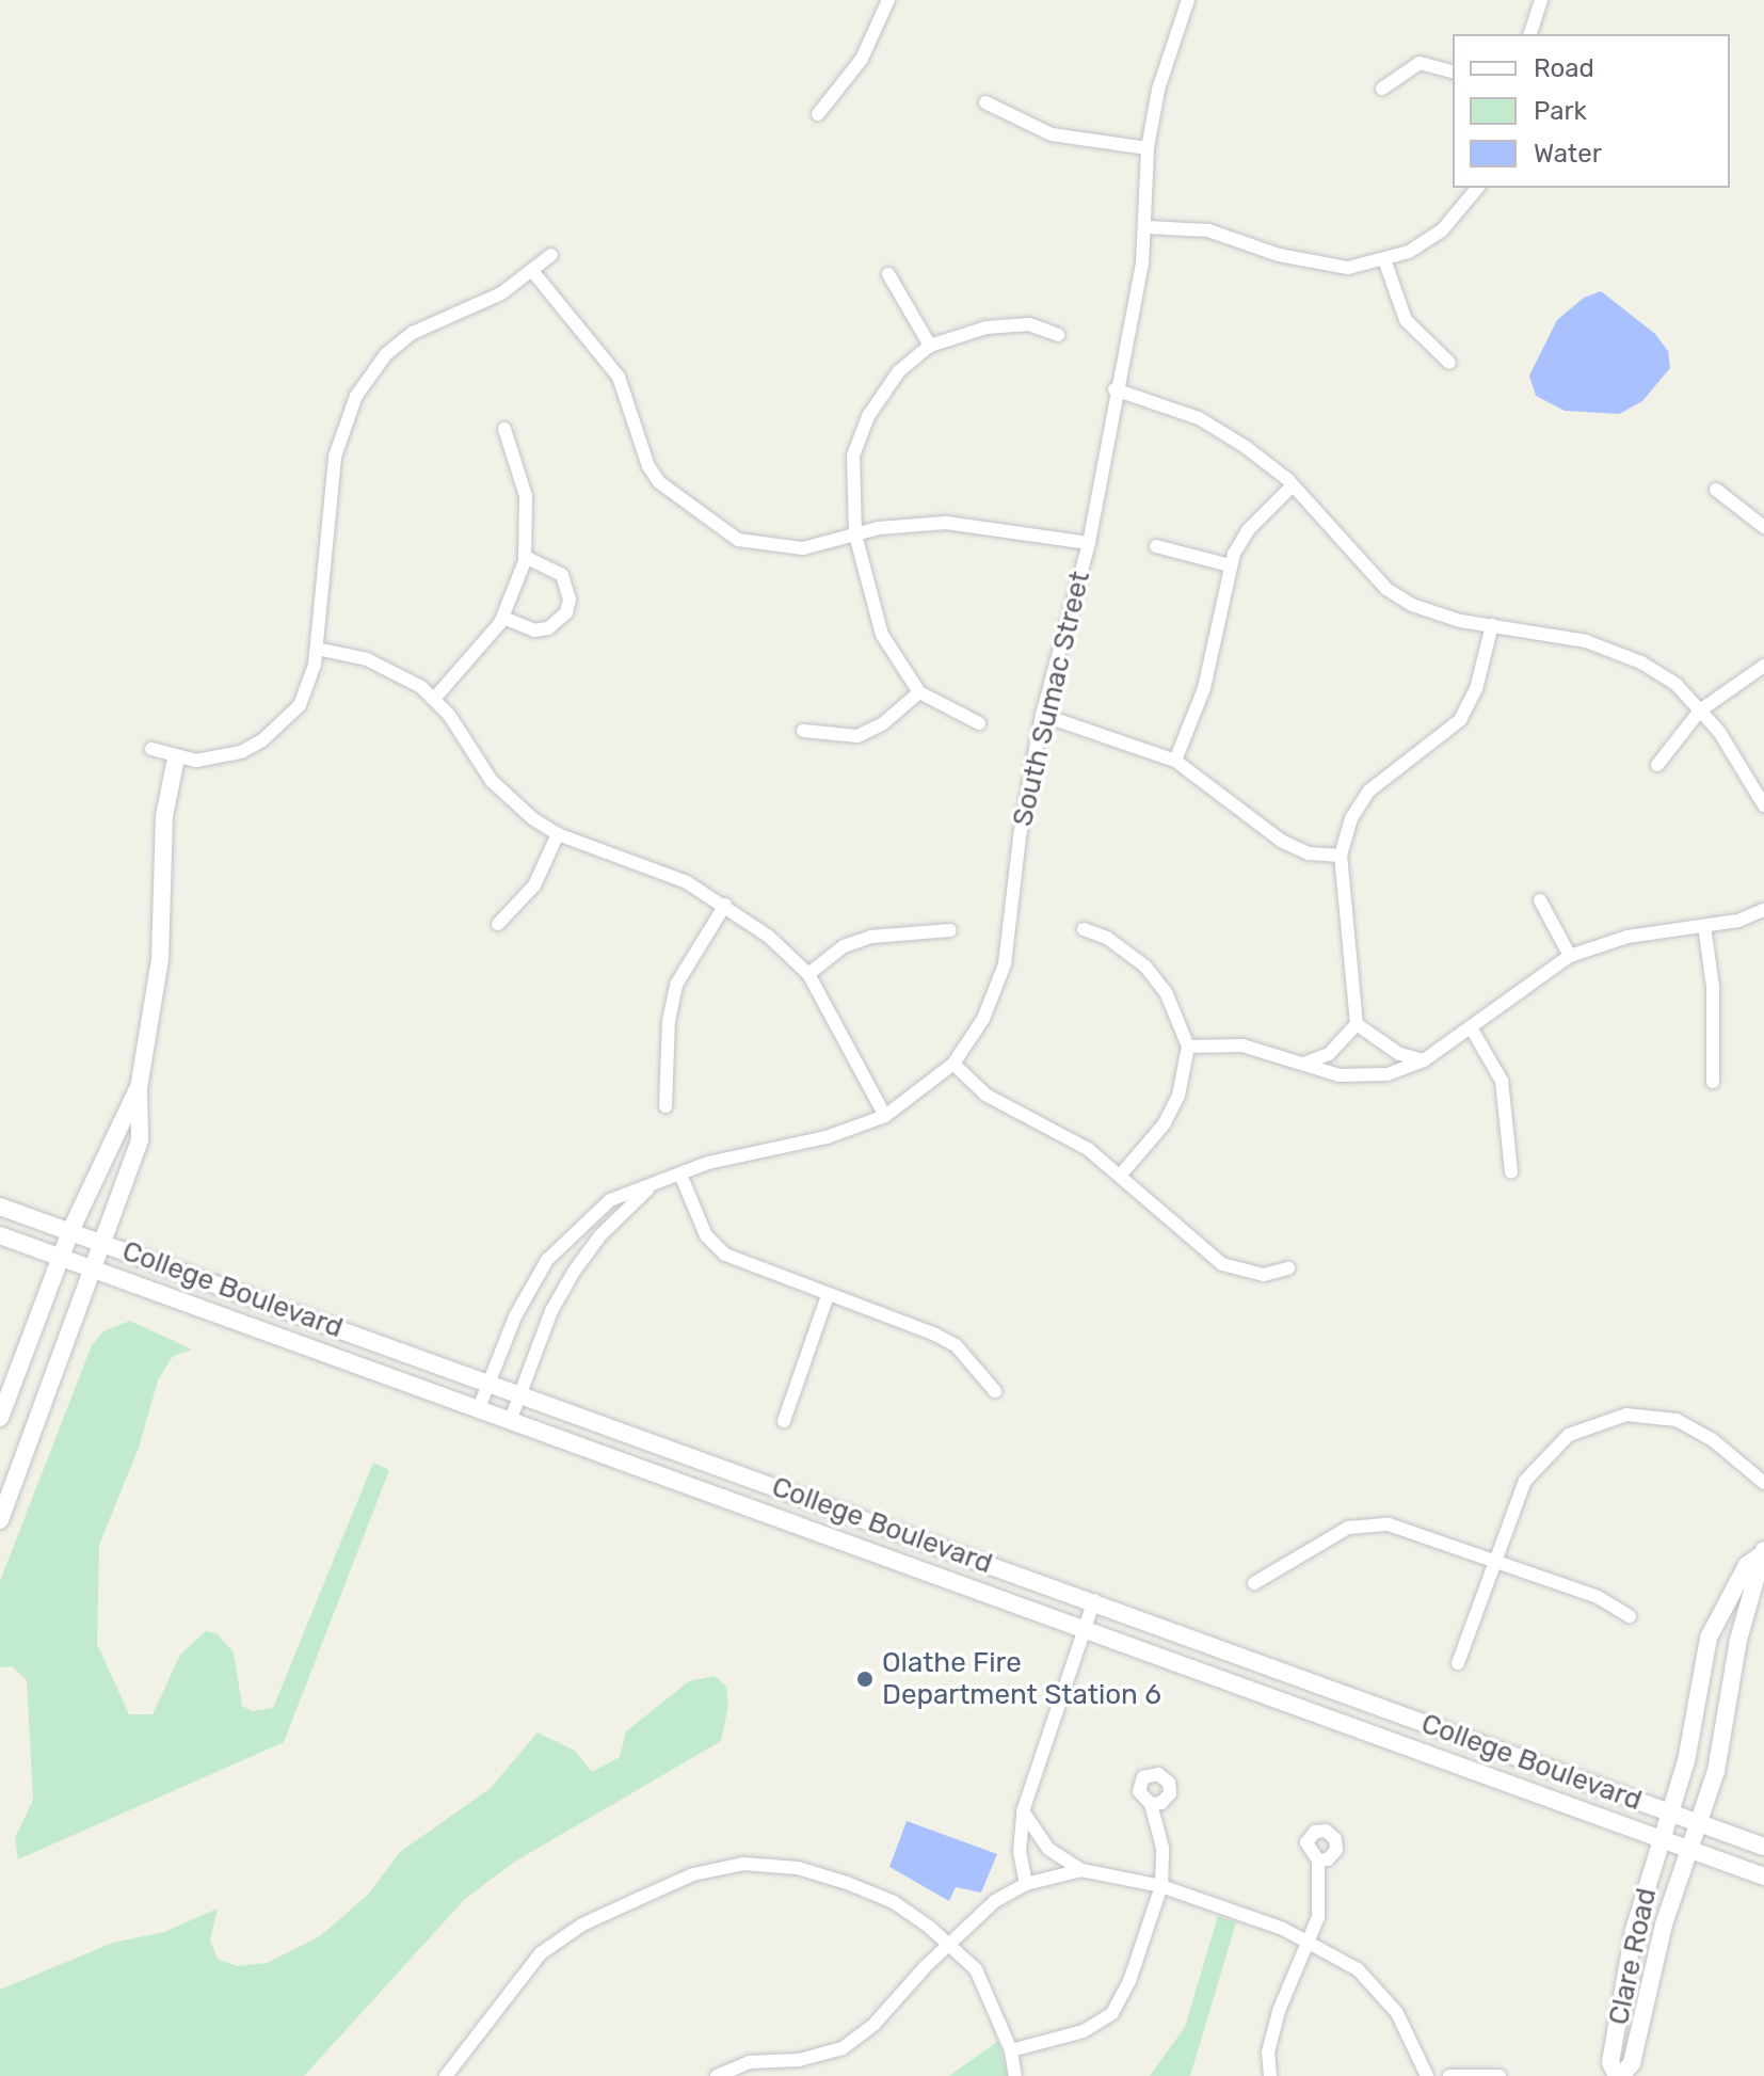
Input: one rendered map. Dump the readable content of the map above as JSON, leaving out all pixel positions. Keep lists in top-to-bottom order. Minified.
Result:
{"streets":{"street":["South Sumac Street","College Boulevard","Clare Road"]},"crossings":[["South Sumac Street","College Boulevard"],["College Boulevard","Clare Road"]],"places":["Olathe Fire Department Station 6"],"legend":["Road","Park","Water"]}
